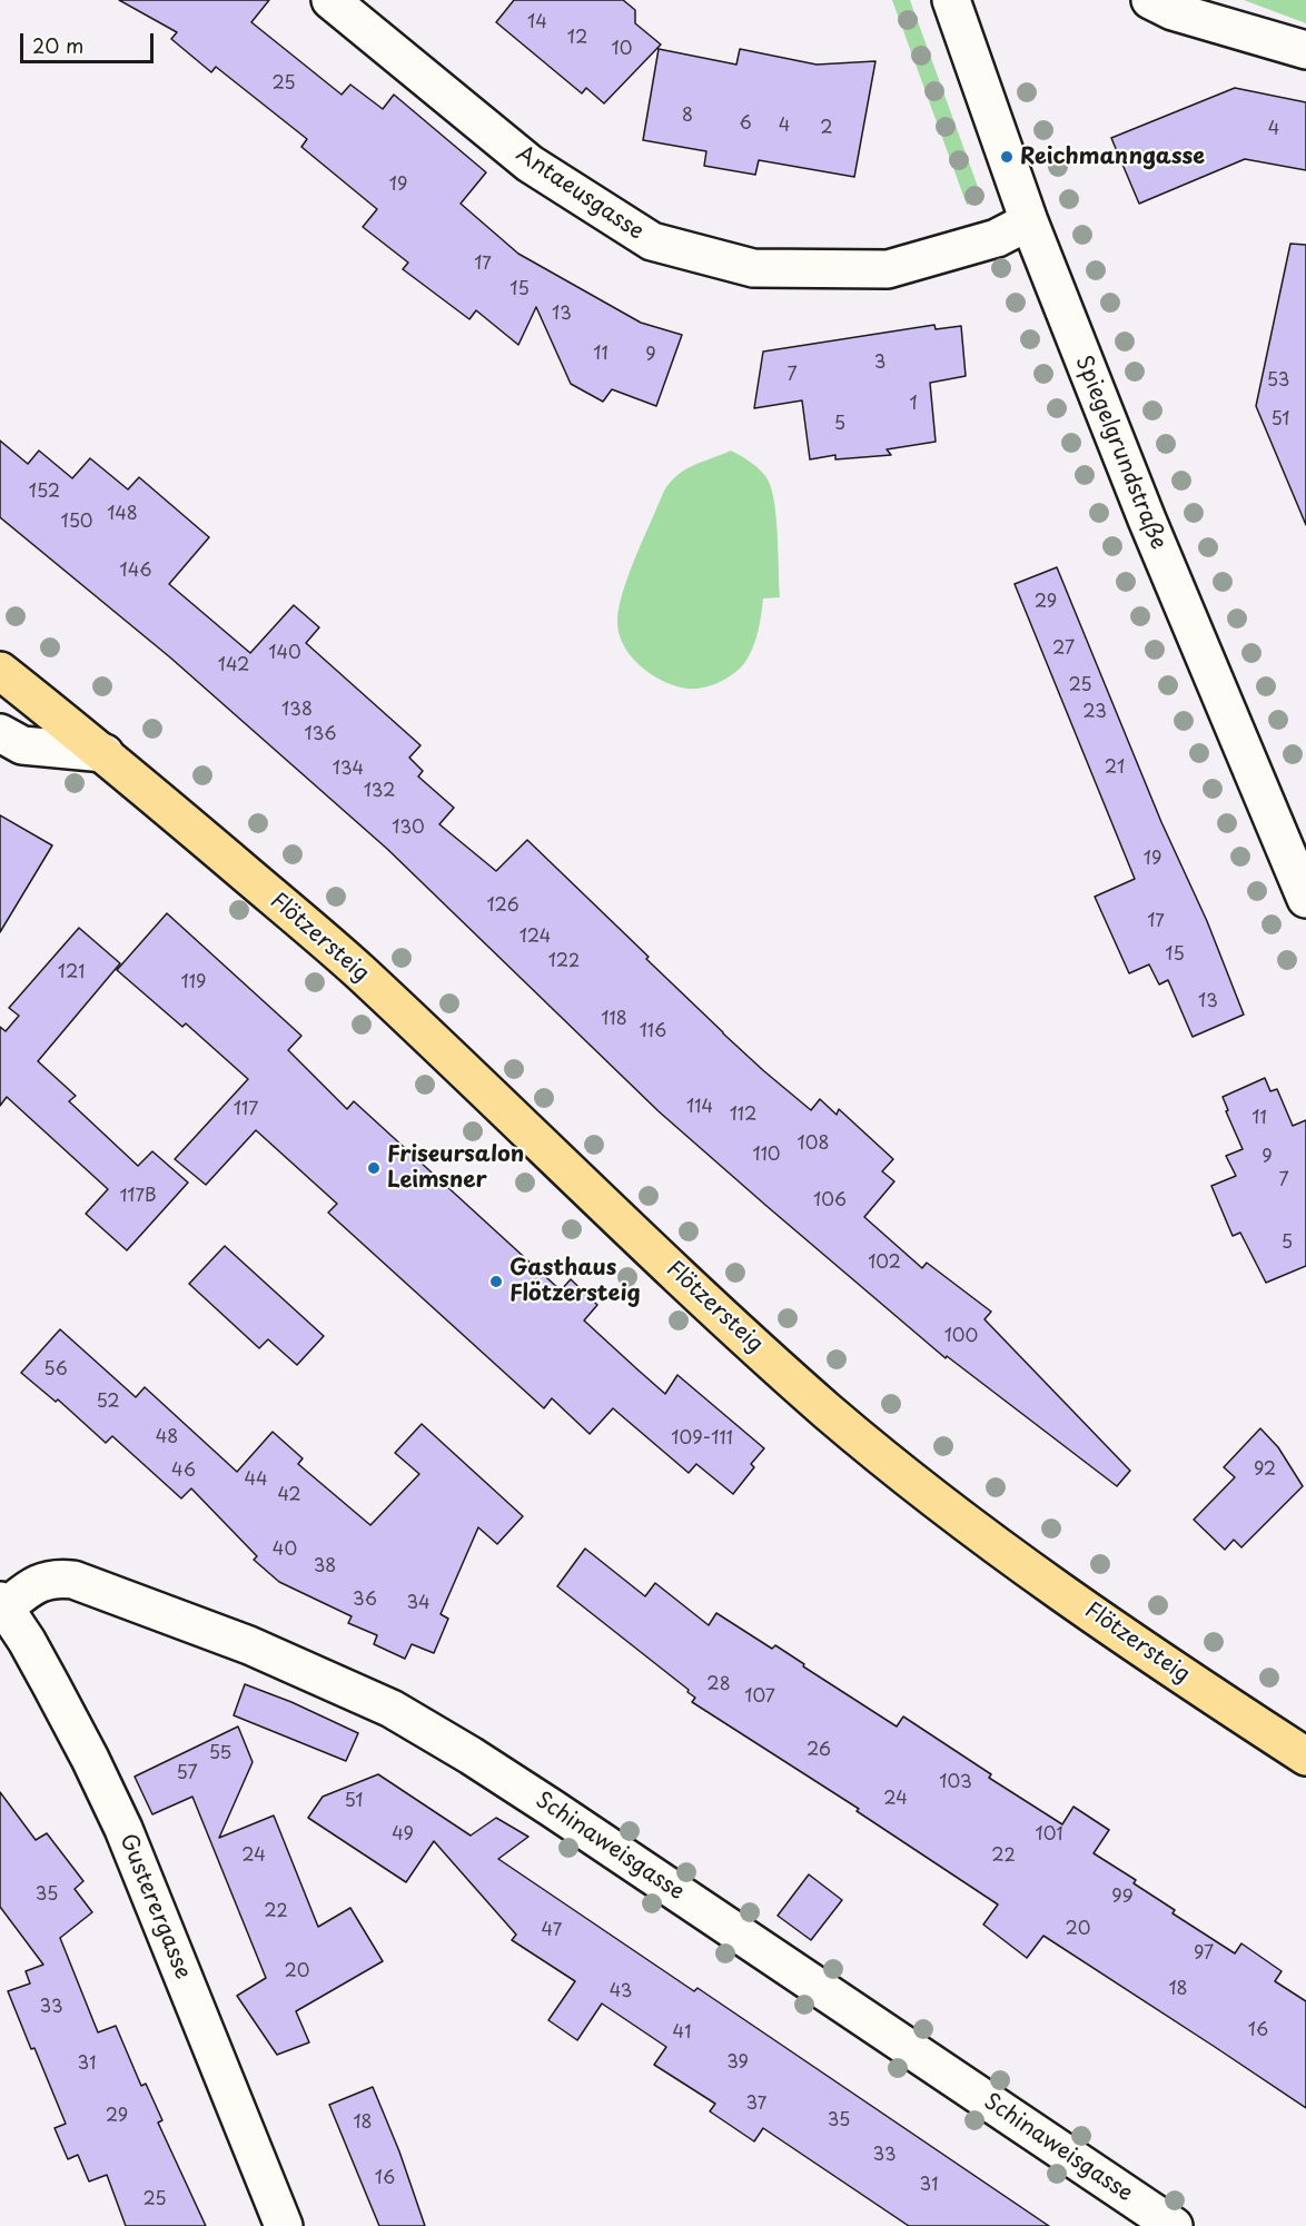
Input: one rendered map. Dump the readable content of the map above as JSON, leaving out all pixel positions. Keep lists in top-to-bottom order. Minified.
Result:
{"streets":{"main road":["Flötzersteig"],"street":["Antaeusgasse","Spiegelgrundstraße","Schinaweisgasse","Gusterergasse"]},"crossings":[["Antaeusgasse","Spiegelgrundstraße"],["Schinaweisgasse","Gusterergasse"]],"places":["Reichmanngasse","Friseursalon Leimsner","Gasthaus Flötzersteig"],"house_numbers":["14","12","10","25","8","6","4","2","4","19","17","15","13","11","9","3","7","53","1","51","5","152","148","150","146","29","27","140","142","25","138","23","136","21","134","132","130","19","126","17","124","15","122","121","119","13","118","116","114","117","112","11","108","110","9","7","117B","106","5","102","100","56","52","48","109-111","92","46","44","42","40","38","36","34","28","107","26","55","57","103","24","51","49","101","24","22","35","99","22","20","47","97","20","18","43","33","16","41","39","31","37","29","35","18","33","16","31","25"],"scale_bar":"20 m"}
